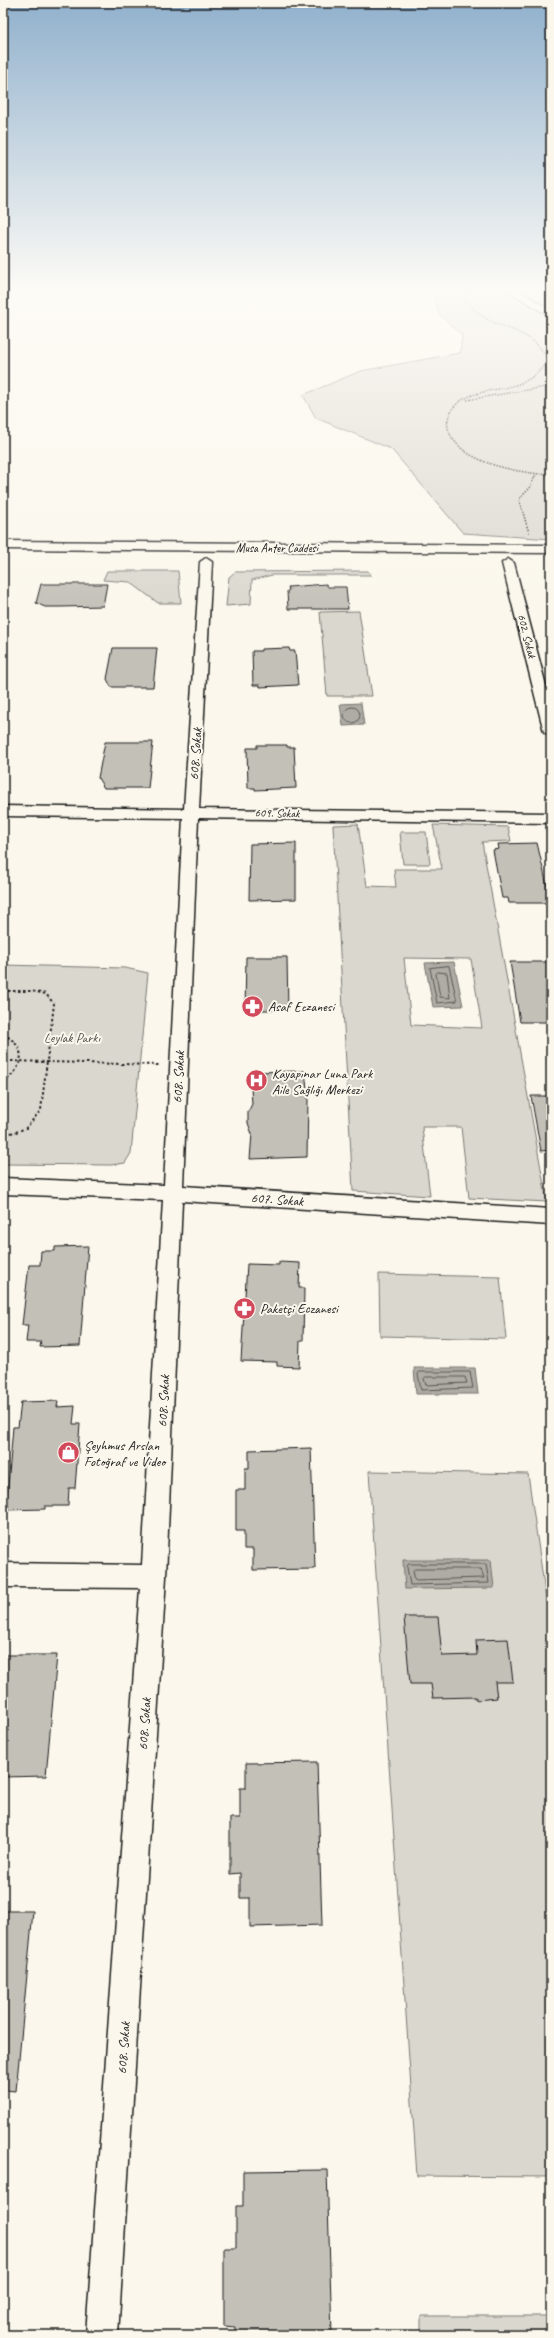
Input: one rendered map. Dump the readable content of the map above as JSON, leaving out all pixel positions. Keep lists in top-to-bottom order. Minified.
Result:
{"streets":{"main road":["Musa Anter Caddesi"],"street":["602. Sokak","608. Sokak","609. Sokak","607. Sokak"]},"crossings":[["608. Sokak","609. Sokak"],["608. Sokak","607. Sokak"]],"parks":["Leylak Parkı"],"places":{"pharmacy":["Asaf Eczanesi","Paketçi Eczanesi"],"hospital":["Kayapınar Luna Park Aile Sağlığı Merkezi"],"shop":["Şeyhmus Arslan Fotoğraf ve Video"]}}
